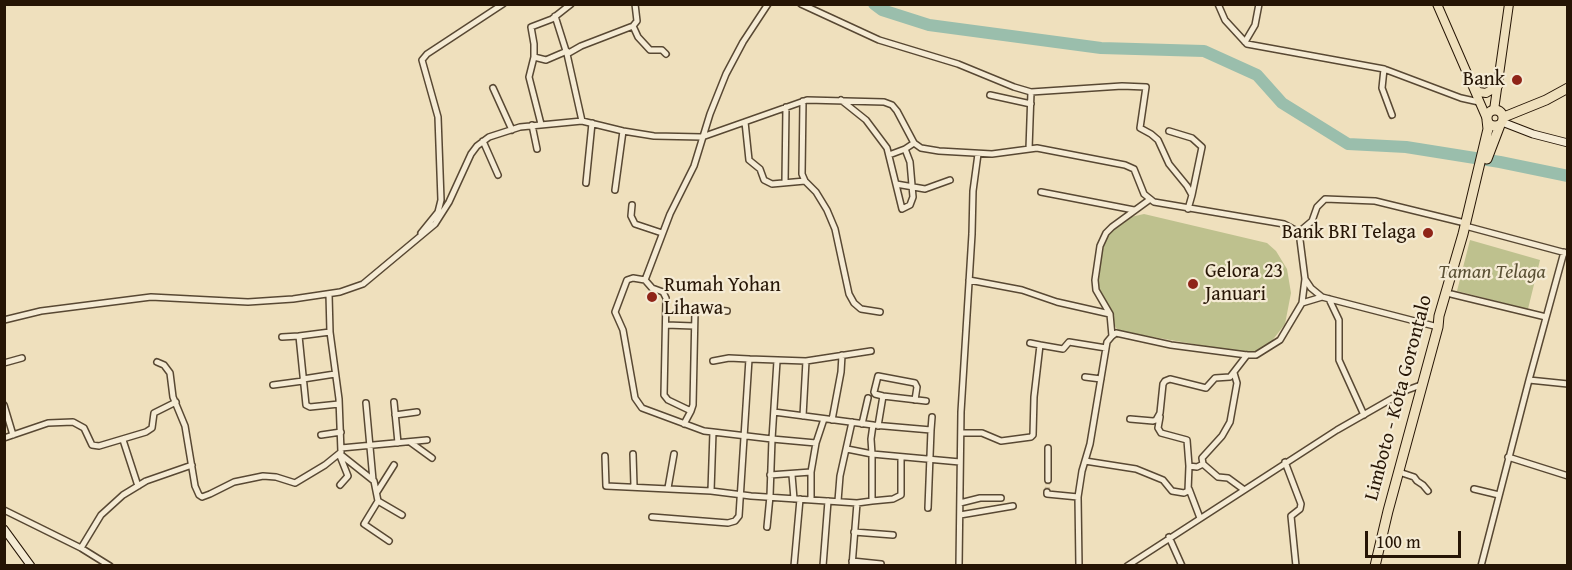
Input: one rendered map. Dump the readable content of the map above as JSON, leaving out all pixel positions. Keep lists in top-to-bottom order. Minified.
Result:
{"streets":{"highway":["Limboto - Kota Gorontalo"]},"parks":["Taman Telaga"],"places":["Bank","Bank BRI Telaga","Gelora 23 Januari","Rumah Yohan Lihawa"],"scale_bar":"100 m"}
